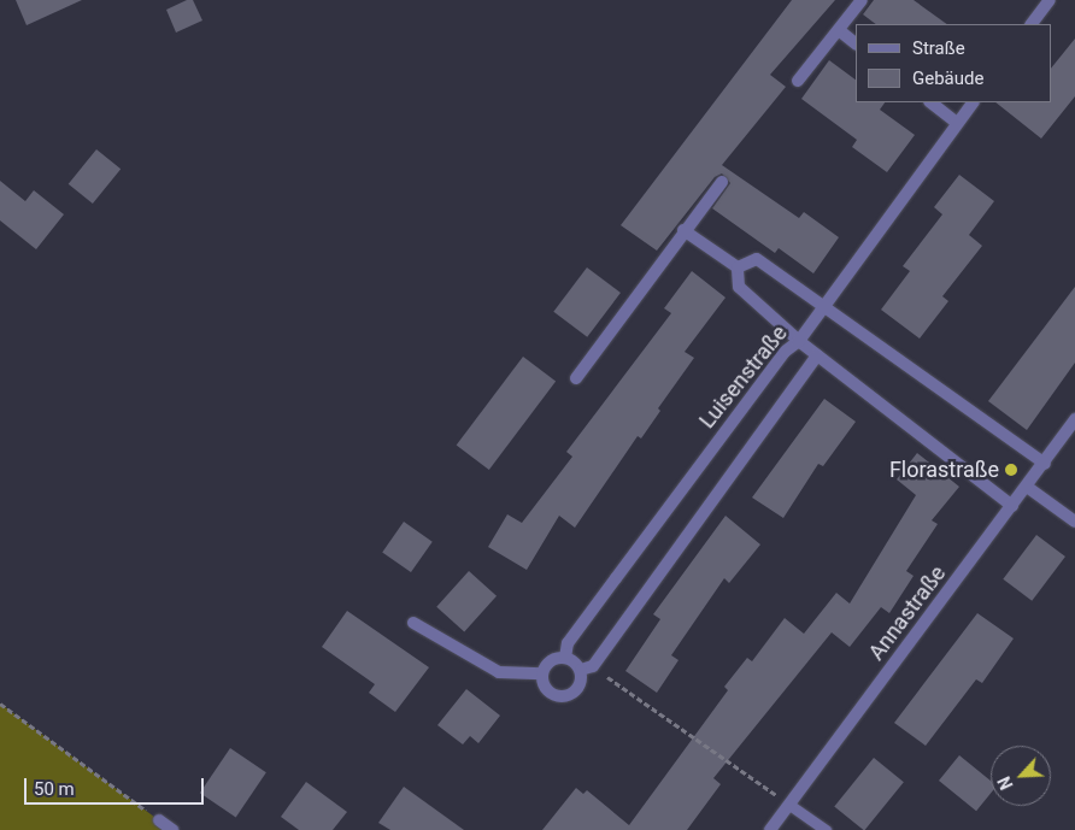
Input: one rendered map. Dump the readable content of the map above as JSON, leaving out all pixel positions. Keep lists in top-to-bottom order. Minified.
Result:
{"streets":{"street":["Luisenstraße","Annastraße"]},"places":["Florastraße"],"legend":["Straße","Gebäude"],"scale_bar":"50 m","north":"bottom left"}
